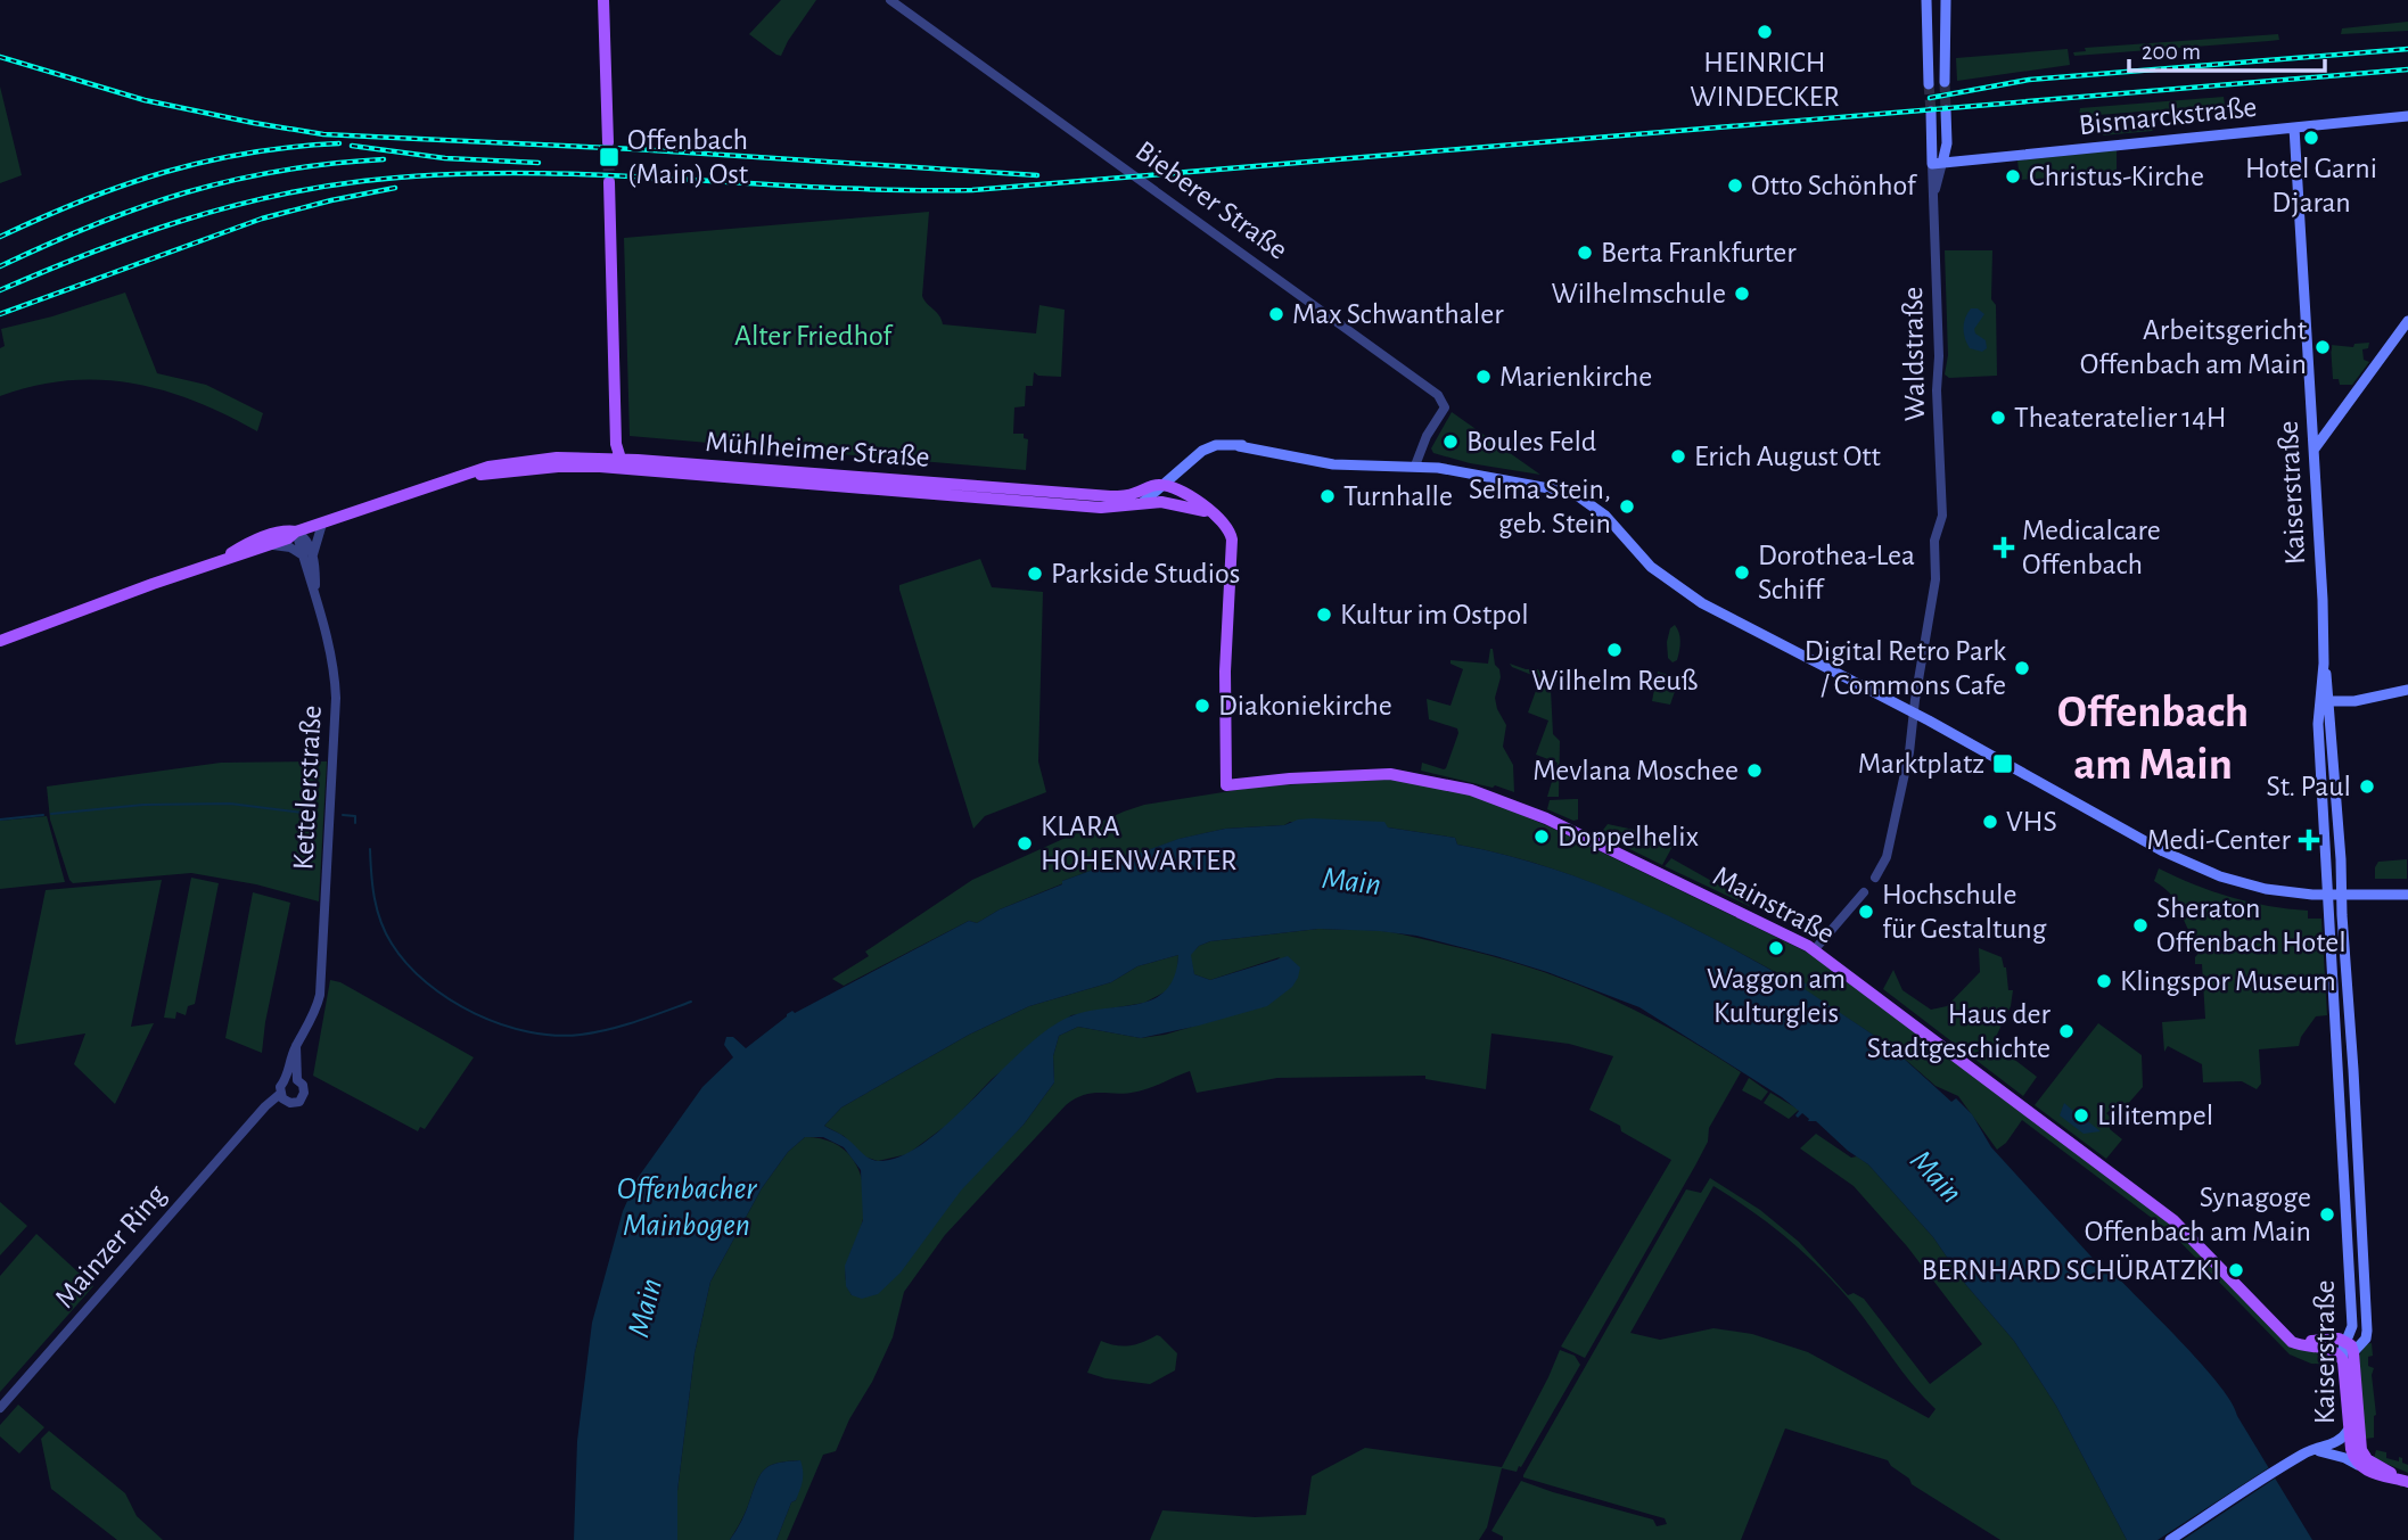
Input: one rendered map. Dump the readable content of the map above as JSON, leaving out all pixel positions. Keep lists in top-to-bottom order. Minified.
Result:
{"streets":{"main road":["Bismarckstraße","Waldstraße","Mühlheimer Straße","Kaiserstraße","Mainstraße"],"street":["Bieberer Straße","Kettelerstraße","Mainzer Ring"]},"crossings":[["Bismarckstraße","Waldstraße"],["Bismarckstraße","Kaiserstraße"],["Mühlheimer Straße","Kettelerstraße"],["Mühlheimer Straße","Mainstraße"],["Kaiserstraße","Mainstraße"],["Kettelerstraße","Mainzer Ring"]],"districts":["Offenbach am Main"],"water":["Main","Offenbacher Mainbogen"],"parks":["Alter Friedhof"],"places":{"other":["HEINRICH WINDECKER","Hotel Garni Djaran","Christus-Kirche","Otto Schönhof","Berta Frankfurter","Wilhelmschule","Max Schwanthaler","Arbeitsgericht Offenbach am Main","Marienkirche","Theateratelier 14H","Boules Feld","Erich August Ott","Turnhalle","Selma Stein, geb. Stein","Dorothea-Lea Schiff","Parkside Studios","Kultur im Ostpol","Wilhelm Reuß","Digital Retro Park / Commons Cafe","Diakoniekirche","Mevlana Moschee","St. Paul","VHS","Doppelhelix","KLARA HOHENWARTER","Hochschule für Gestaltung","Sheraton Offenbach Hotel","Waggon am Kulturgleis","Klingspor Museum","Haus der Stadtgeschichte","Lilitempel","Synagoge Offenbach am Main","BERNHARD SCHÜRATZKI"],"transit":["Offenbach (Main) Ost","Marktplatz"],"health":["Medicalcare Offenbach","Medi-Center"]},"scale_bar":"200 m"}
